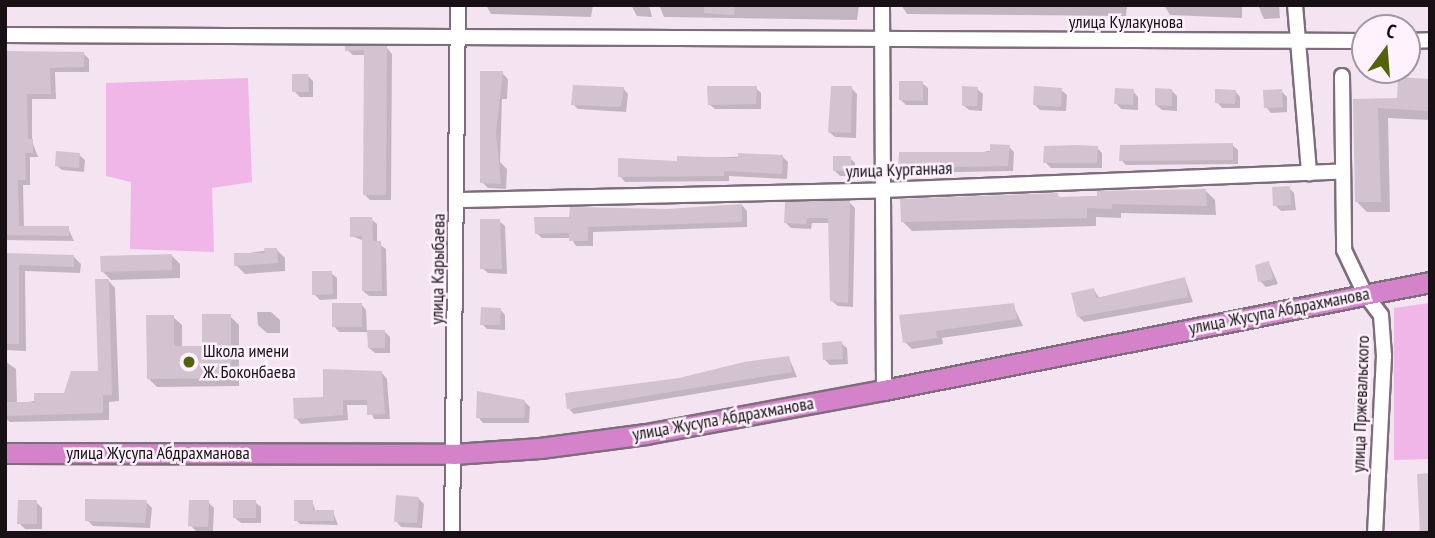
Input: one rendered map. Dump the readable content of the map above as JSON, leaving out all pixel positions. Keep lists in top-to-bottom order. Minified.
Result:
{"streets":{"highway":["улица Жусупа Абдрахманова"],"street":["улица Кулакунова","улица Курганная","улица Карыбаева","улица Пржевальского"]},"crossings":[["улица Кулакунова","улица Карыбаева"],["улица Курганная","улица Карыбаева"],["улица Курганная","улица Пржевальского"],["улица Карыбаева","улица Жусупа Абдрахманова"],["улица Жусупа Абдрахманова","улица Пржевальского"]],"places":["Школа имени Ж. Боконбаева"],"north":"top"}
